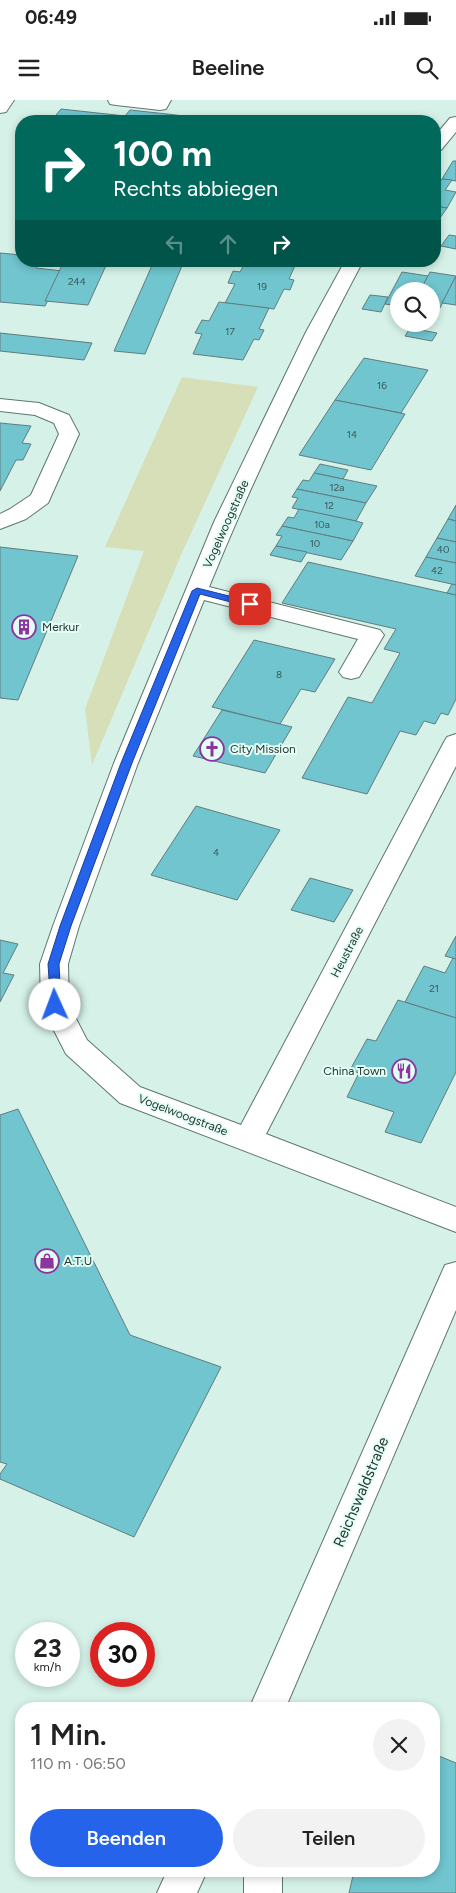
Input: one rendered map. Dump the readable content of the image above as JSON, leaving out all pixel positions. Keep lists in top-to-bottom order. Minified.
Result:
{"streets":{"street":["Vogelwoogstraße","Heustraße","Reichswaldstraße"]},"crossings":[["Vogelwoogstraße","Heustraße"]],"places":{"building":["Merkur"],"church":["City Mission"],"restaurant":["China Town"],"shop":["A.T.U"]},"house_numbers":["244","19","17","16","14","12a","12","10a","10","40","42","8","4","21"],"page":{"status":"06:49","header":"Beeline","turn":["100 m","Rechts abbiegen"],"speed":"23 km/h","limit":"30","heading":["1 Min.","110 m · 06:50"],"buttons":["Beenden","Teilen"]}}
